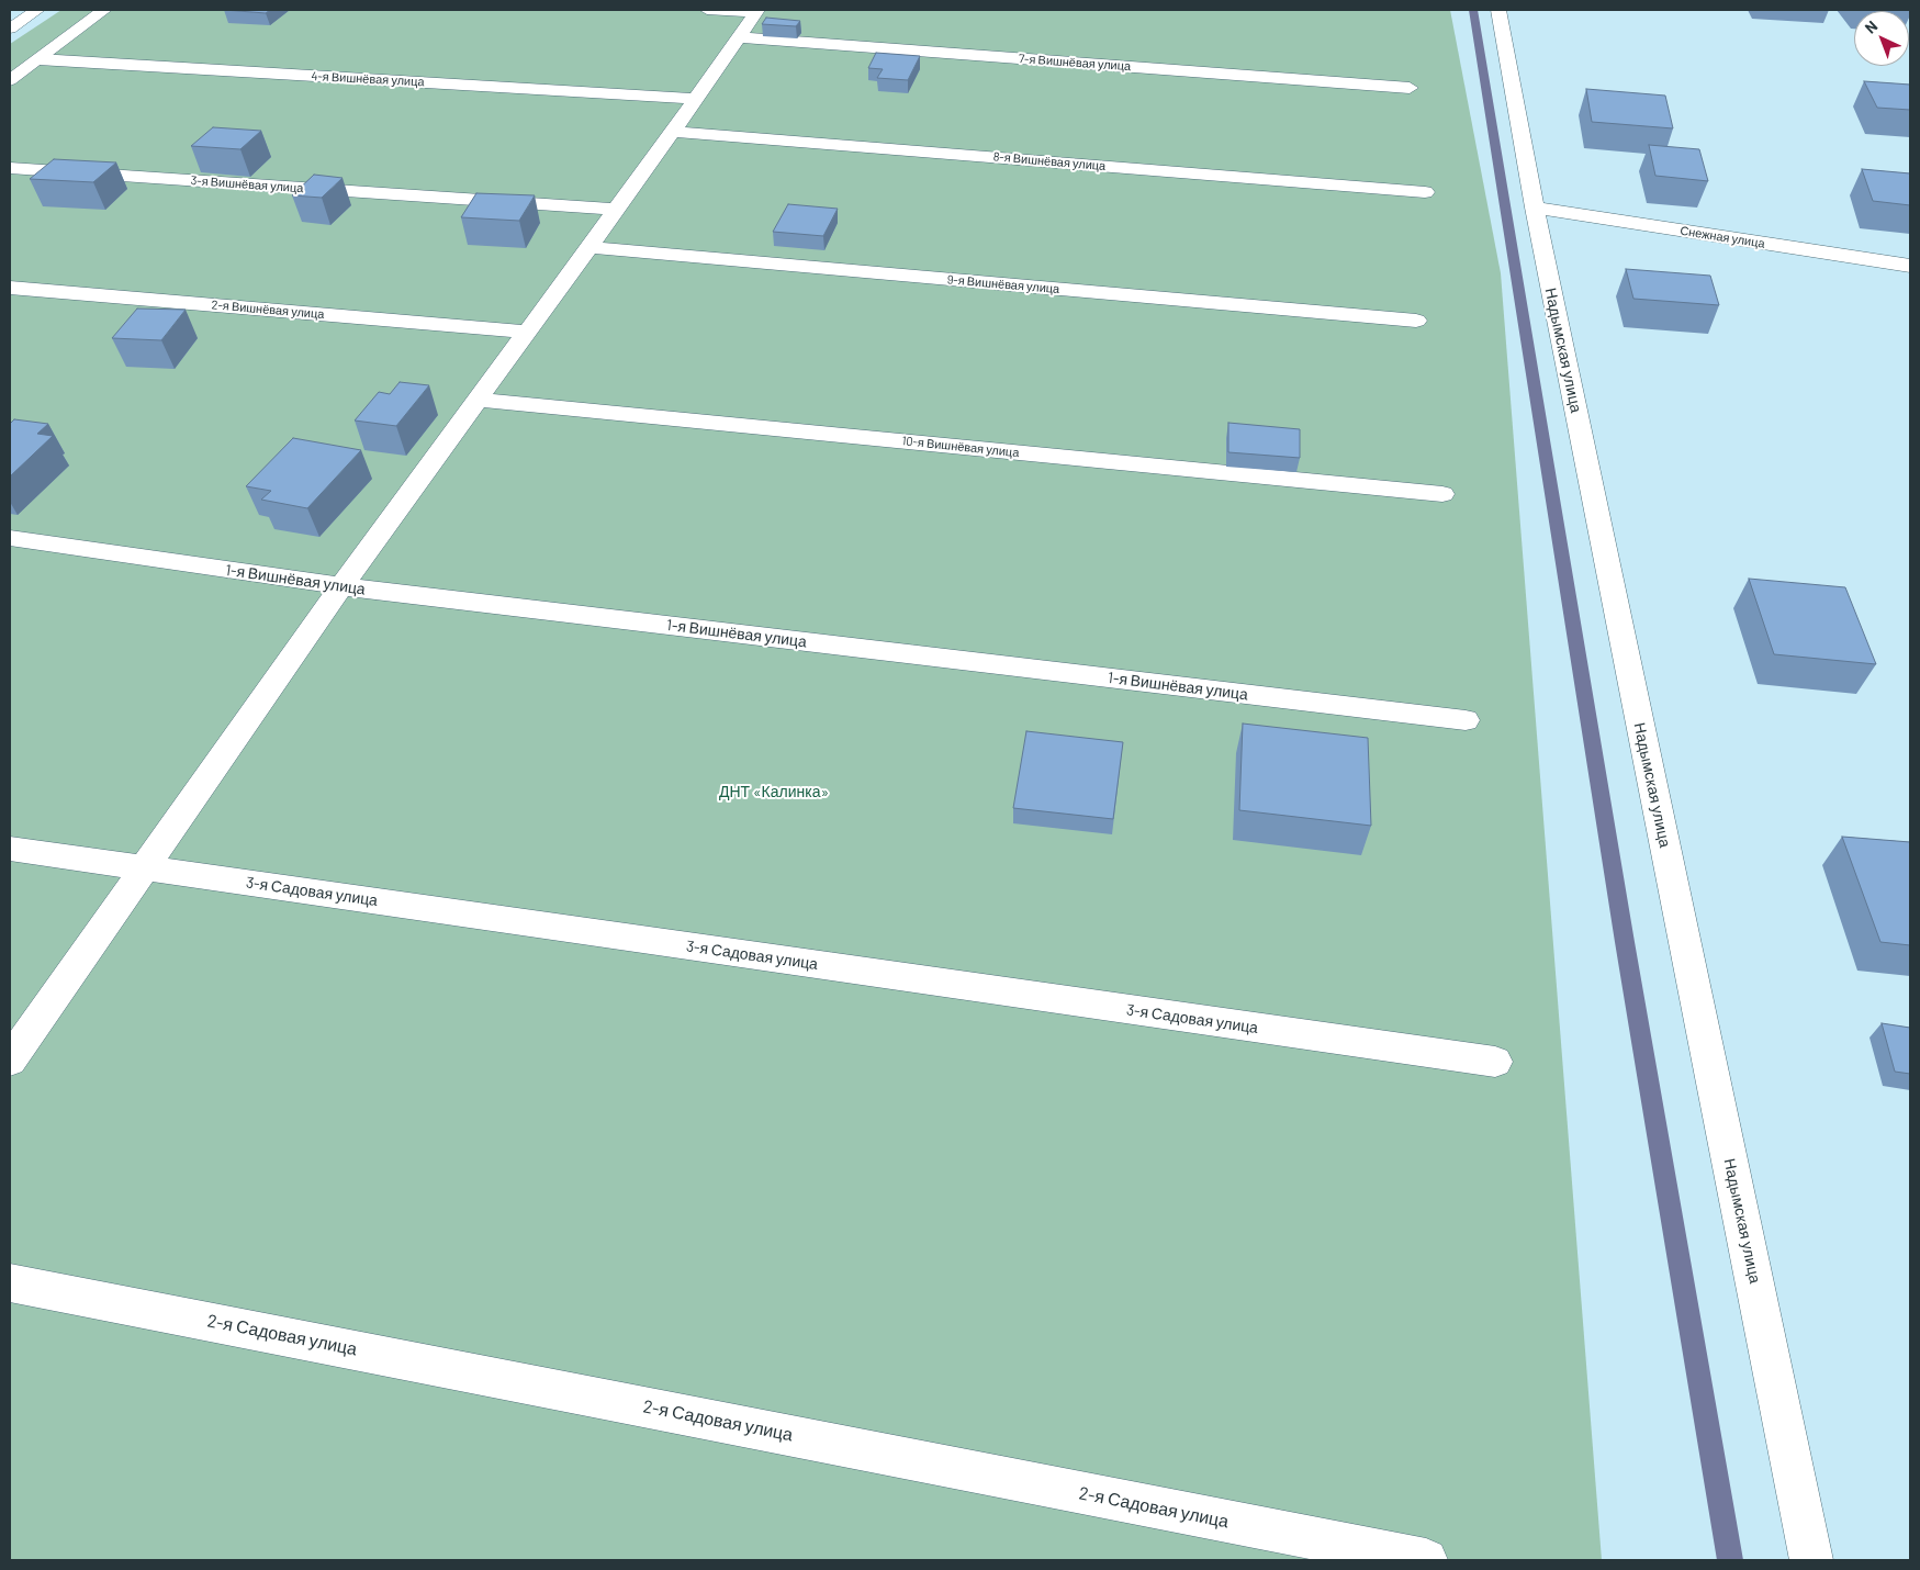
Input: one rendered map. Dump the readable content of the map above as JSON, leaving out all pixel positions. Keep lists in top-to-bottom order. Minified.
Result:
{"streets":{"street":["7-я Вишнёвая улица","4-я Вишнёвая улица","8-я Вишнёвая улица","3-я Вишнёвая улица","Снежная улица","9-я Вишнёвая улица","2-я Вишнёвая улица","Надымская улица","10-я Вишнёвая улица","1-я Вишнёвая улица","3-я Садовая улица","2-я Садовая улица"]},"crossings":[["Снежная улица","Надымская улица"]],"parks":["ДНТ «Калинка»"],"north":"top left"}
